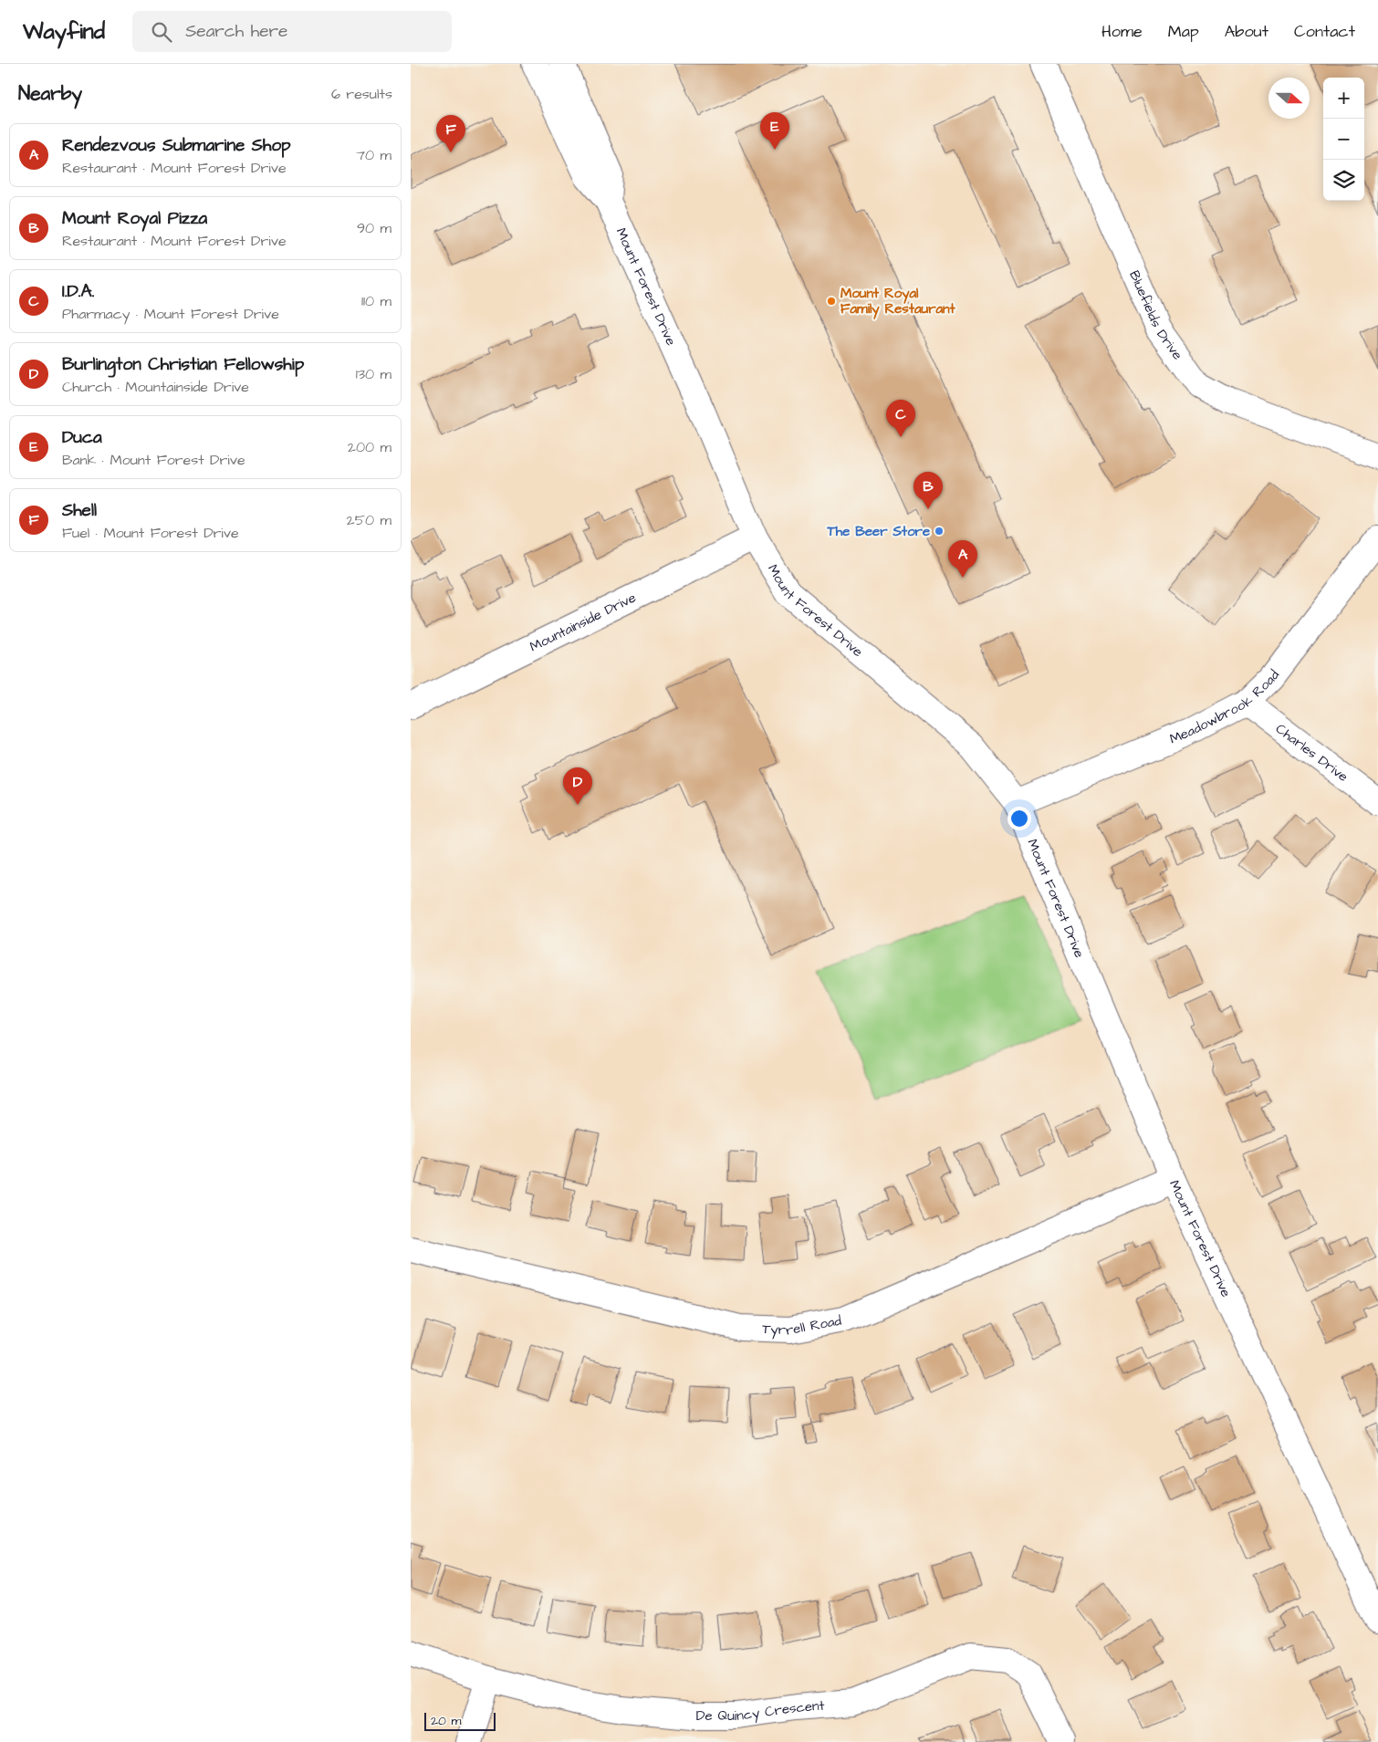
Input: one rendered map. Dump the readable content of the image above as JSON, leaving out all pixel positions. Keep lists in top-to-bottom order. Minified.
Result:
{"streets":{"street":["Mount Forest Drive","Bluefields Drive","Mountainside Drive","Meadowbrook Road","Charles Drive","Tyrrell Road","De Quincy Crescent"]},"crossings":[["Mount Forest Drive","Mountainside Drive"],["Mount Forest Drive","Meadowbrook Road"],["Mount Forest Drive","Tyrrell Road"],["Meadowbrook Road","Charles Drive"]],"places":["Mount Royal Family Restaurant","The Beer Store"],"scale_bar":"20 m","north":"right","page":{"header":"Wayfind","search":"Search here","nav":["Home","Map","About","Contact"],"heading":["Nearby","6 results"],"map_buttons":["+","−"],"pins":["E","F","C","B","A","D"],"list":[{"mark":"A","name":"Rendezvous Submarine Shop","note":"Restaurant · Mount Forest Drive","value":"70 m"},{"mark":"B","name":"Mount Royal Pizza","note":"Restaurant · Mount Forest Drive","value":"90 m"},{"mark":"C","name":"I.D.A.","note":"Pharmacy · Mount Forest Drive","value":"110 m"},{"mark":"D","name":"Burlington Christian Fellowship","note":"Church · Mountainside Drive","value":"130 m"},{"mark":"E","name":"Duca","note":"Bank · Mount Forest Drive","value":"200 m"},{"mark":"F","name":"Shell","note":"Fuel · Mount Forest Drive","value":"250 m"}],"scale":"20 m"}}
